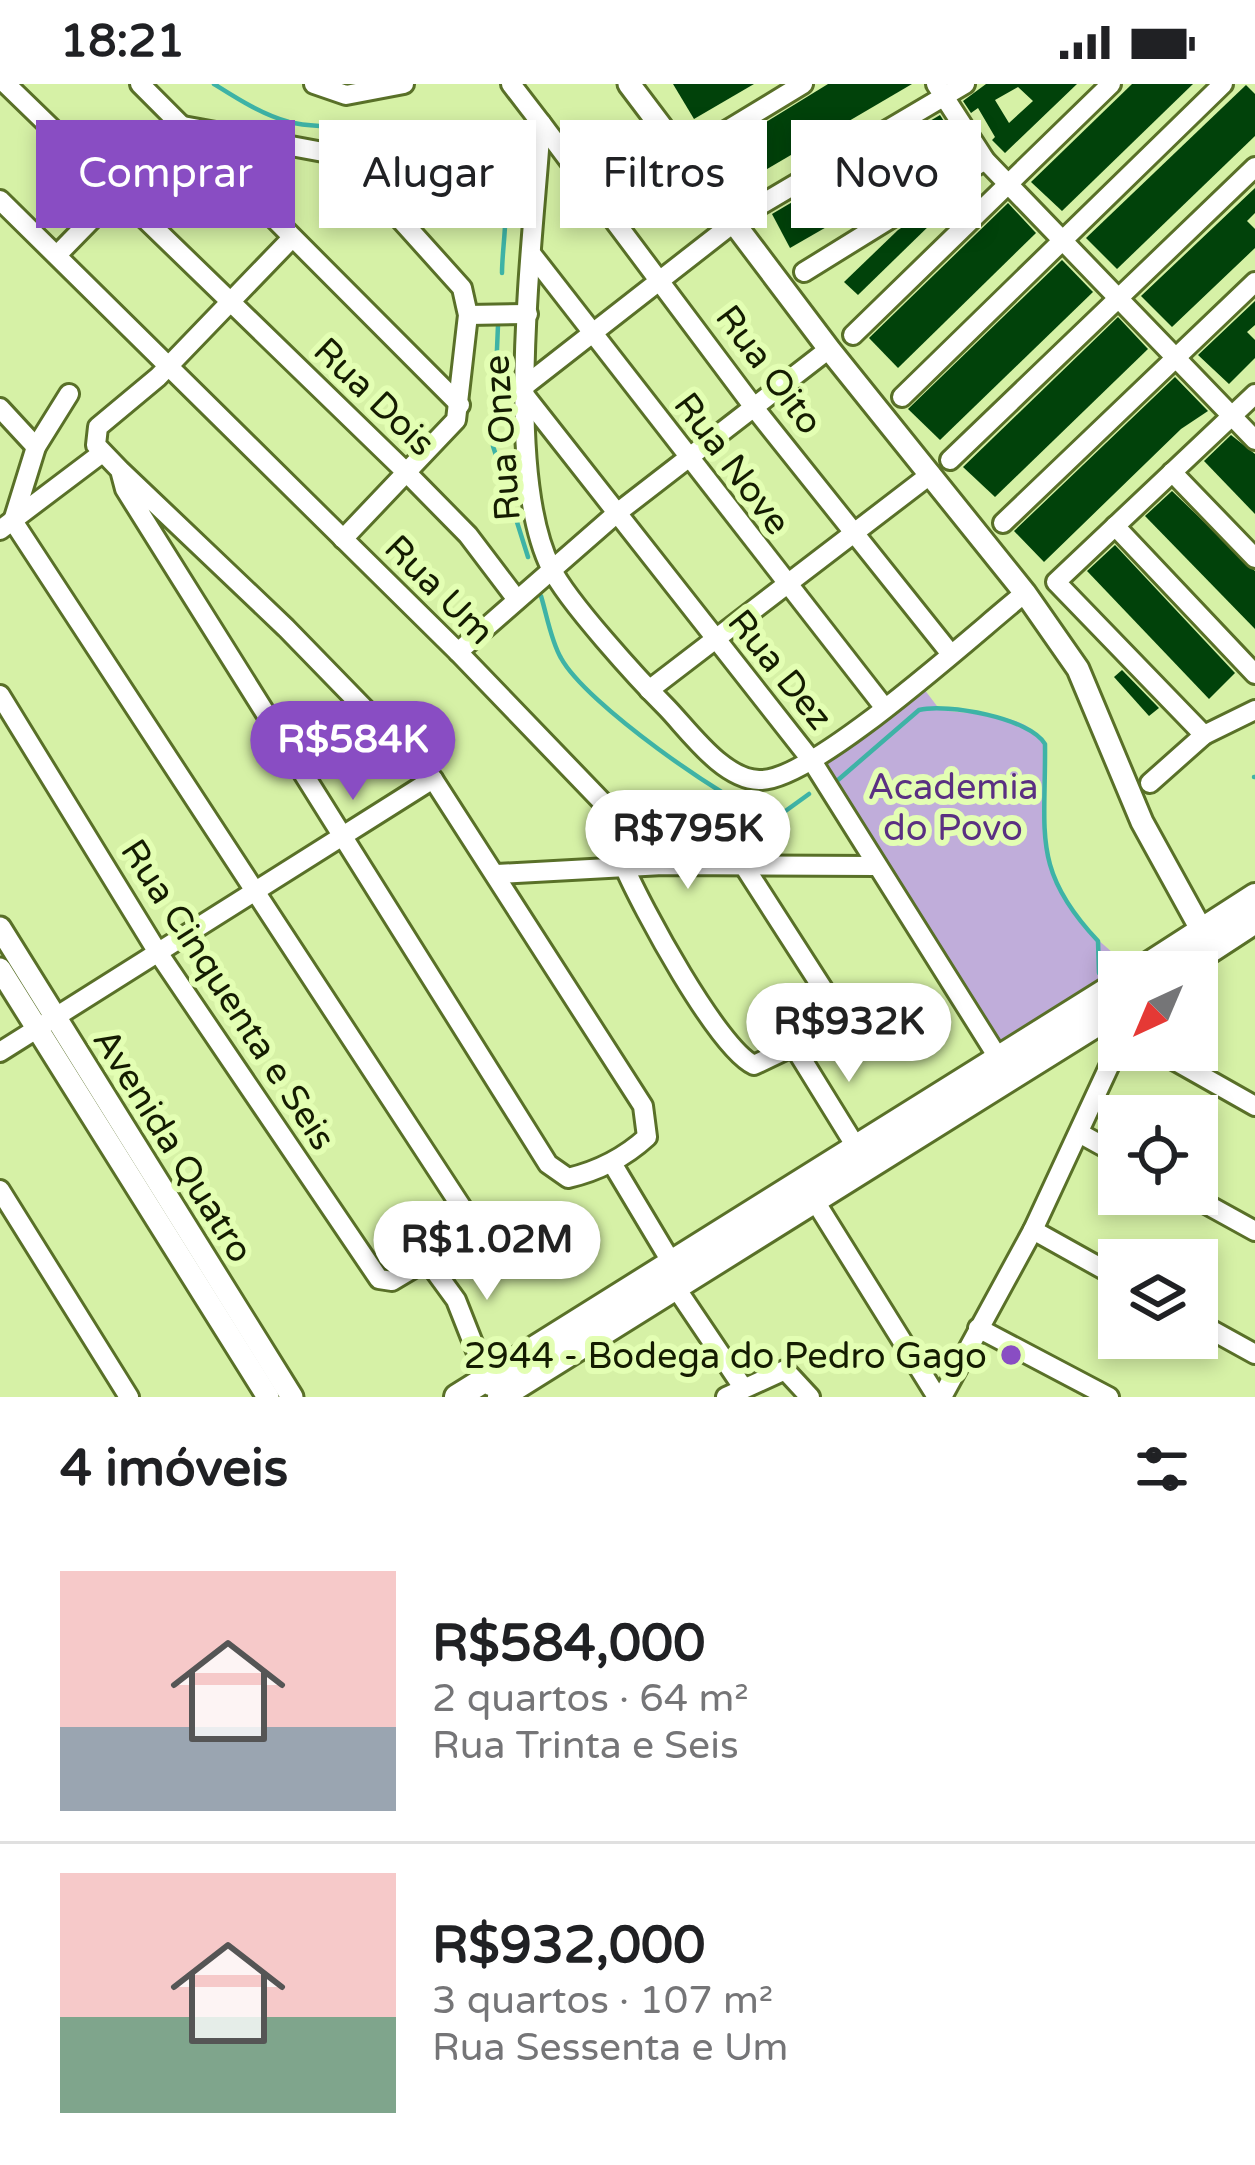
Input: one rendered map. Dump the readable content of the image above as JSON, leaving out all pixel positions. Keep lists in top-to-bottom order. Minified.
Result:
{"streets":{"street":["Rua Oito","Rua Dois","Rua Onze","Rua Nove","Rua Um","Rua Dez","Rua Cinquenta e Seis","Avenida Quatro"]},"crossings":[["Rua Oito","Rua Onze"],["Rua Onze","Rua Nove"],["Rua Onze","Rua Dez"]],"parks":["Academia do Povo"],"places":["2944 - Bodega do Pedro Gago"],"north":"bottom left","page":{"status":"18:21","chip":["Comprar","Alugar","Filtros","Novo"],"price":["R$584K","R$795K","R$932K","R$1.02M"],"heading":"4 imóveis","list":[{"name":"R$584,000","note":"2 quartos · 64 m² · Rua Trinta e Seis"},{"name":"R$932,000","note":"3 quartos · 107 m² · Rua Sessenta e Um"}]}}
